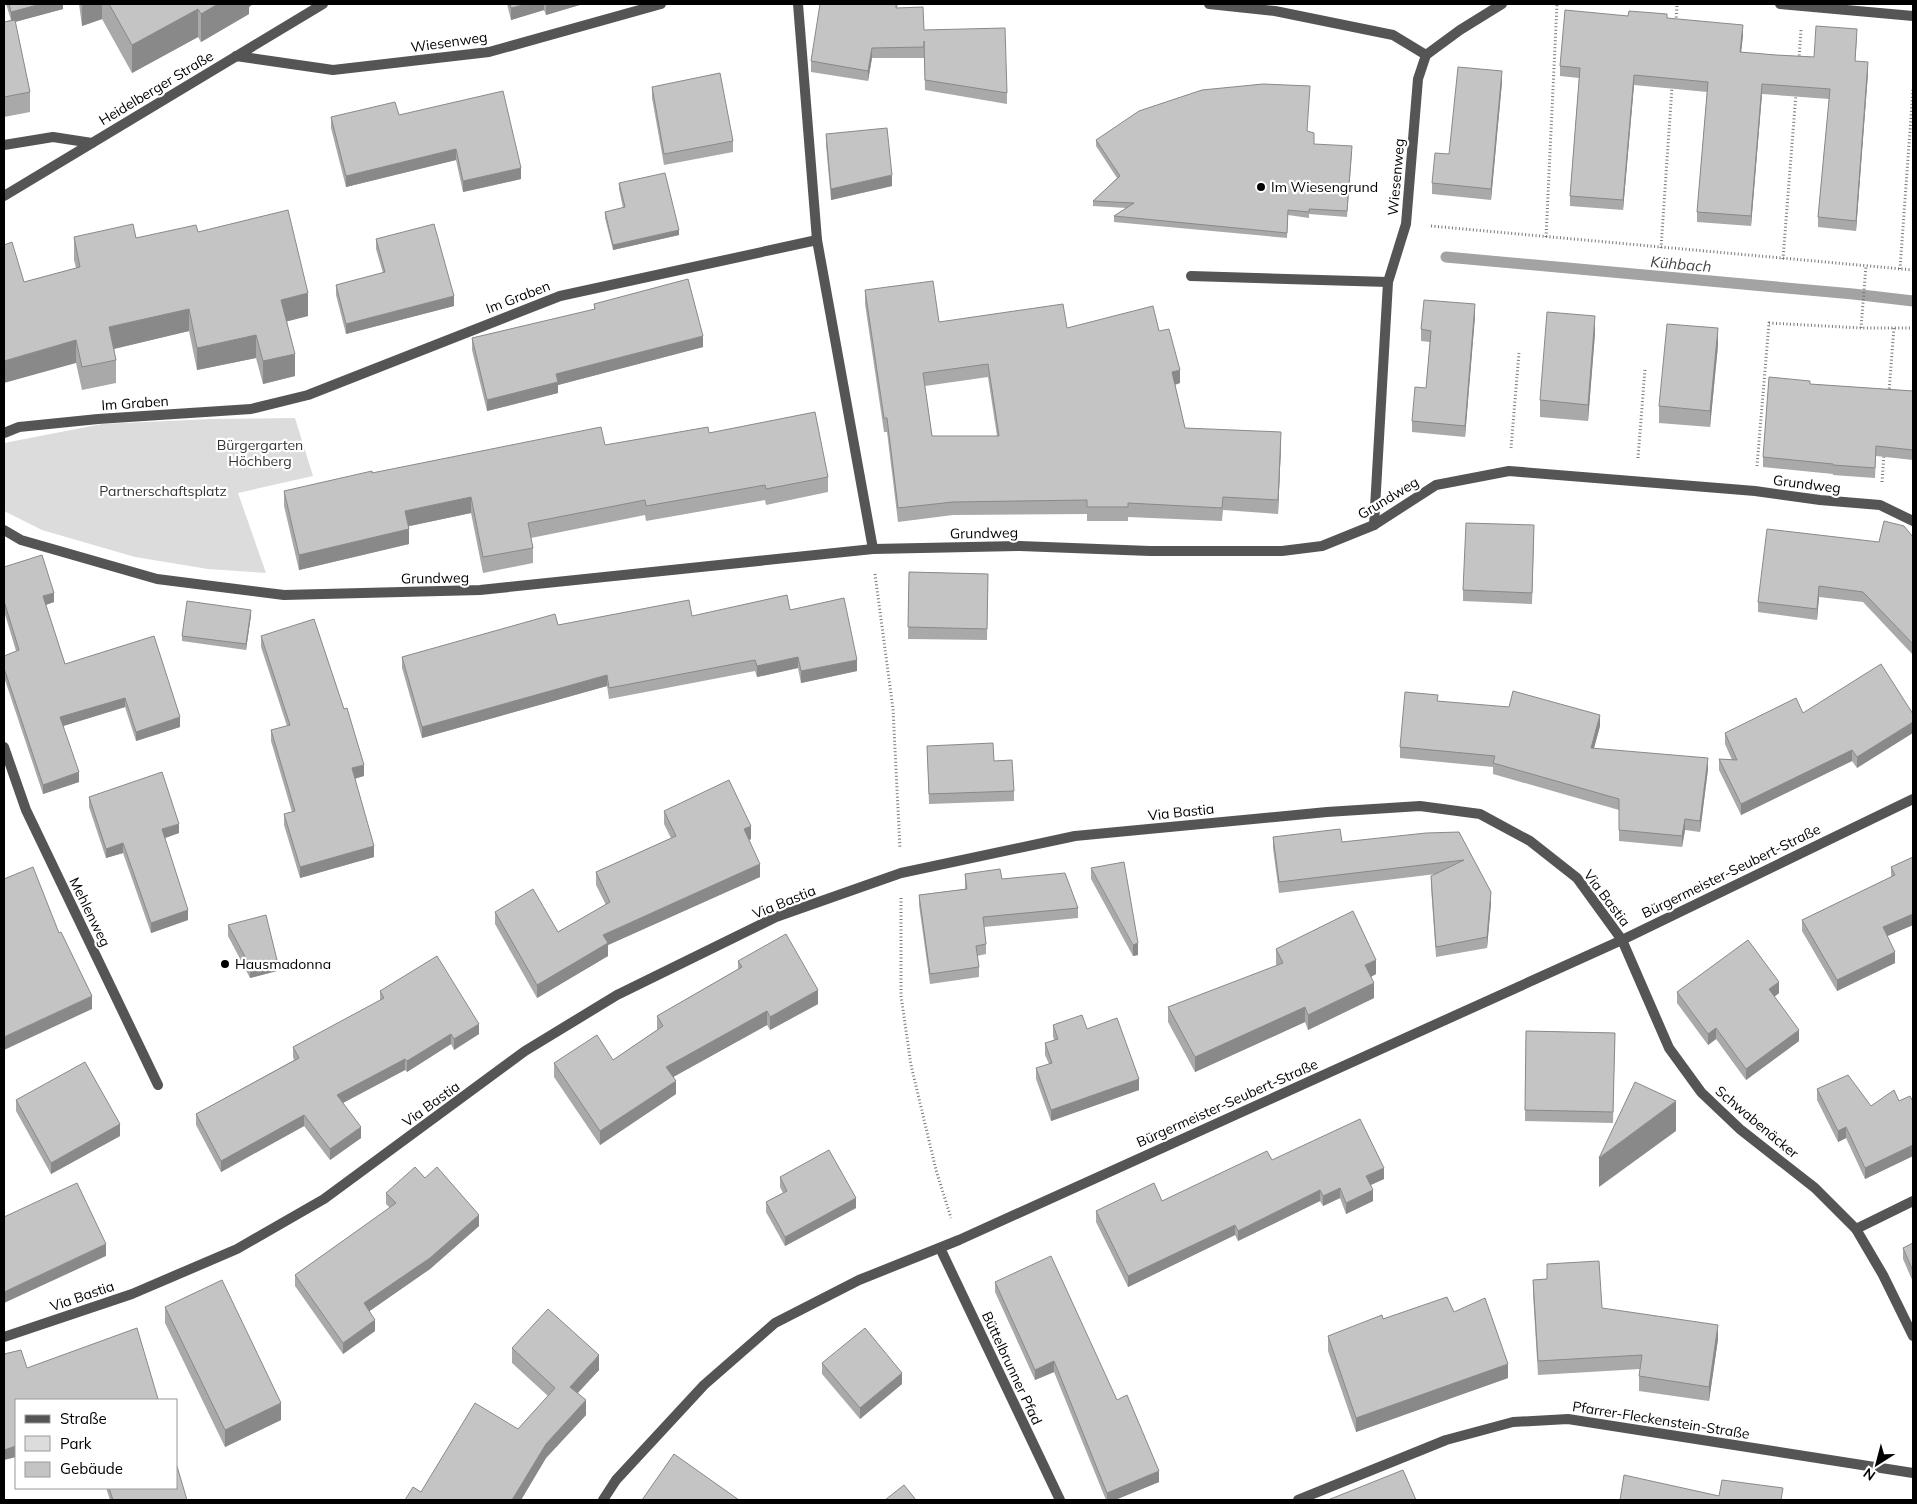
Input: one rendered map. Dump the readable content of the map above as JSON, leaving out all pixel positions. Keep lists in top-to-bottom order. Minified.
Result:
{"streets":{"street":["Wiesenweg","Heidelberger Straße","Im Graben","Grundweg","Via Bastia","Bürgermeister-Seubert-Straße","Mehlenweg","Schwabenäcker","Büttelbrunner Pfad","Pfarrer-Fleckenstein-Straße"]},"crossings":[["Wiesenweg","Heidelberger Straße"],["Wiesenweg","Grundweg"],["Via Bastia","Bürgermeister-Seubert-Straße"],["Via Bastia","Schwabenäcker"],["Bürgermeister-Seubert-Straße","Schwabenäcker"],["Bürgermeister-Seubert-Straße","Büttelbrunner Pfad"]],"water":["Kühbach"],"parks":["Bürgergarten Höchberg","Partnerschaftsplatz"],"places":["Im Wiesengrund","Hausmadonna"],"legend":["Straße","Park","Gebäude"],"north":"bottom left"}
